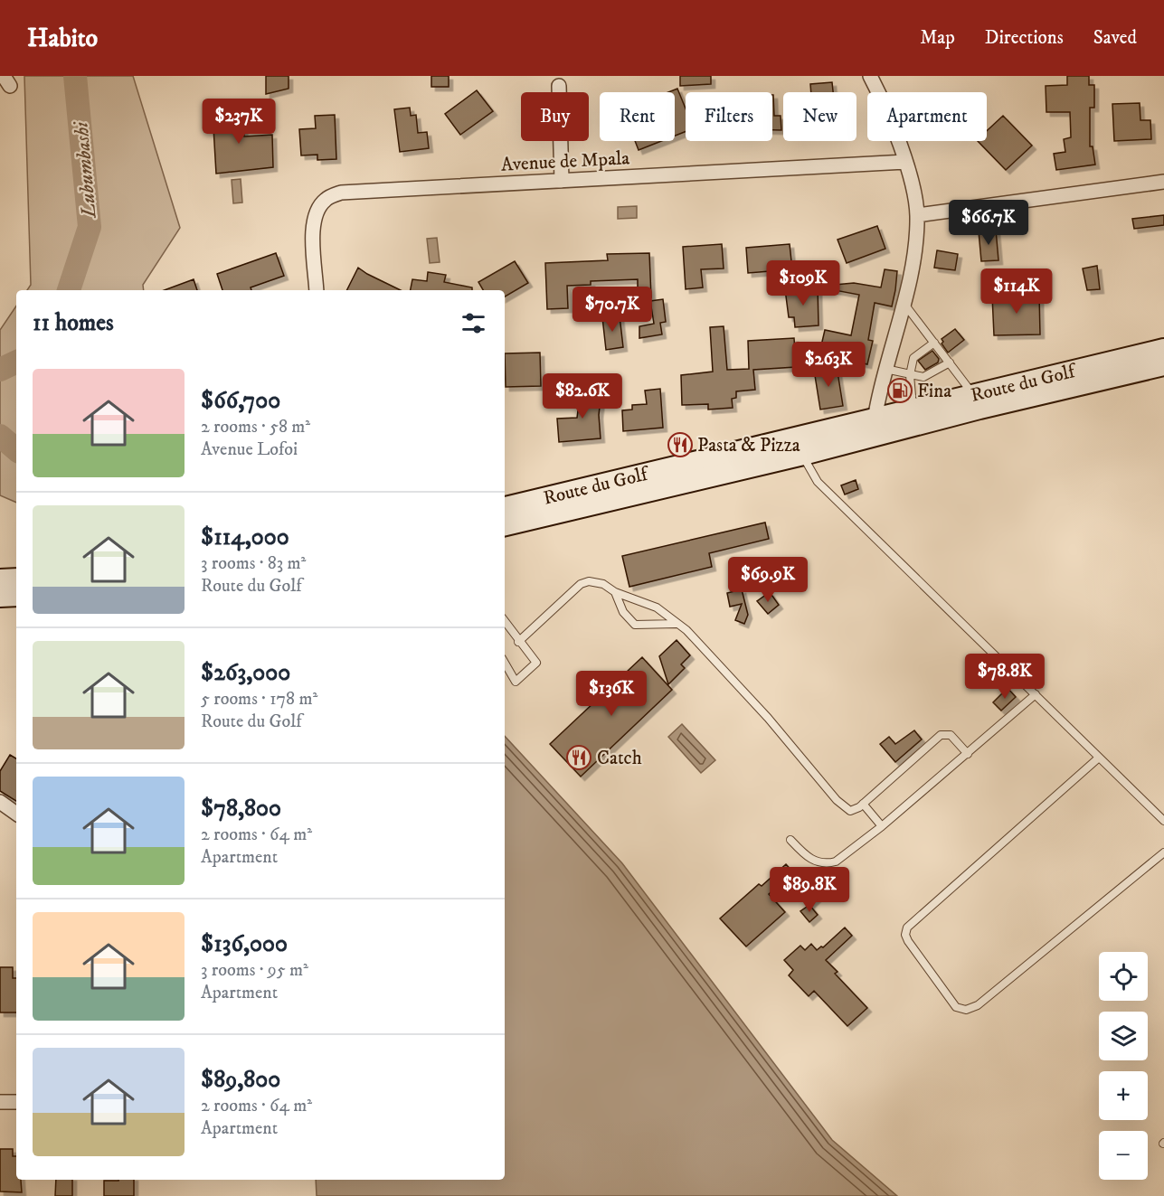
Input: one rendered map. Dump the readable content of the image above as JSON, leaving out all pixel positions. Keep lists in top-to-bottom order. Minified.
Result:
{"streets":{"main road":["Route du Golf"],"street":["Avenue de Mpala"]},"water":["Lubumbashi"],"places":{"fuel station":["Fina"],"restaurant":["Pasta & Pizza","Catch"]},"page":{"header":"Habito","nav":["Map","Directions","Saved"],"chip":["Buy","Rent","Filters","New","Apartment"],"price":["$237K","$66.7K","$109K","$114K","$70.7K","$263K","$82.6K","$69.9K","$78.8K","$136K","$89.8K"],"heading":"11 homes","list":[{"name":"$66,700","note":"2 rooms · 58 m² · Avenue Lofoi"},{"name":"$114,000","note":"3 rooms · 83 m² · Route du Golf"},{"name":"$263,000","note":"5 rooms · 178 m² · Route du Golf"},{"name":"$78,800","note":"2 rooms · 64 m² · Apartment"},{"name":"$136,000","note":"3 rooms · 95 m² · Apartment"},{"name":"$89,800","note":"2 rooms · 64 m² · Apartment"}],"map_buttons":["+","−"]}}
